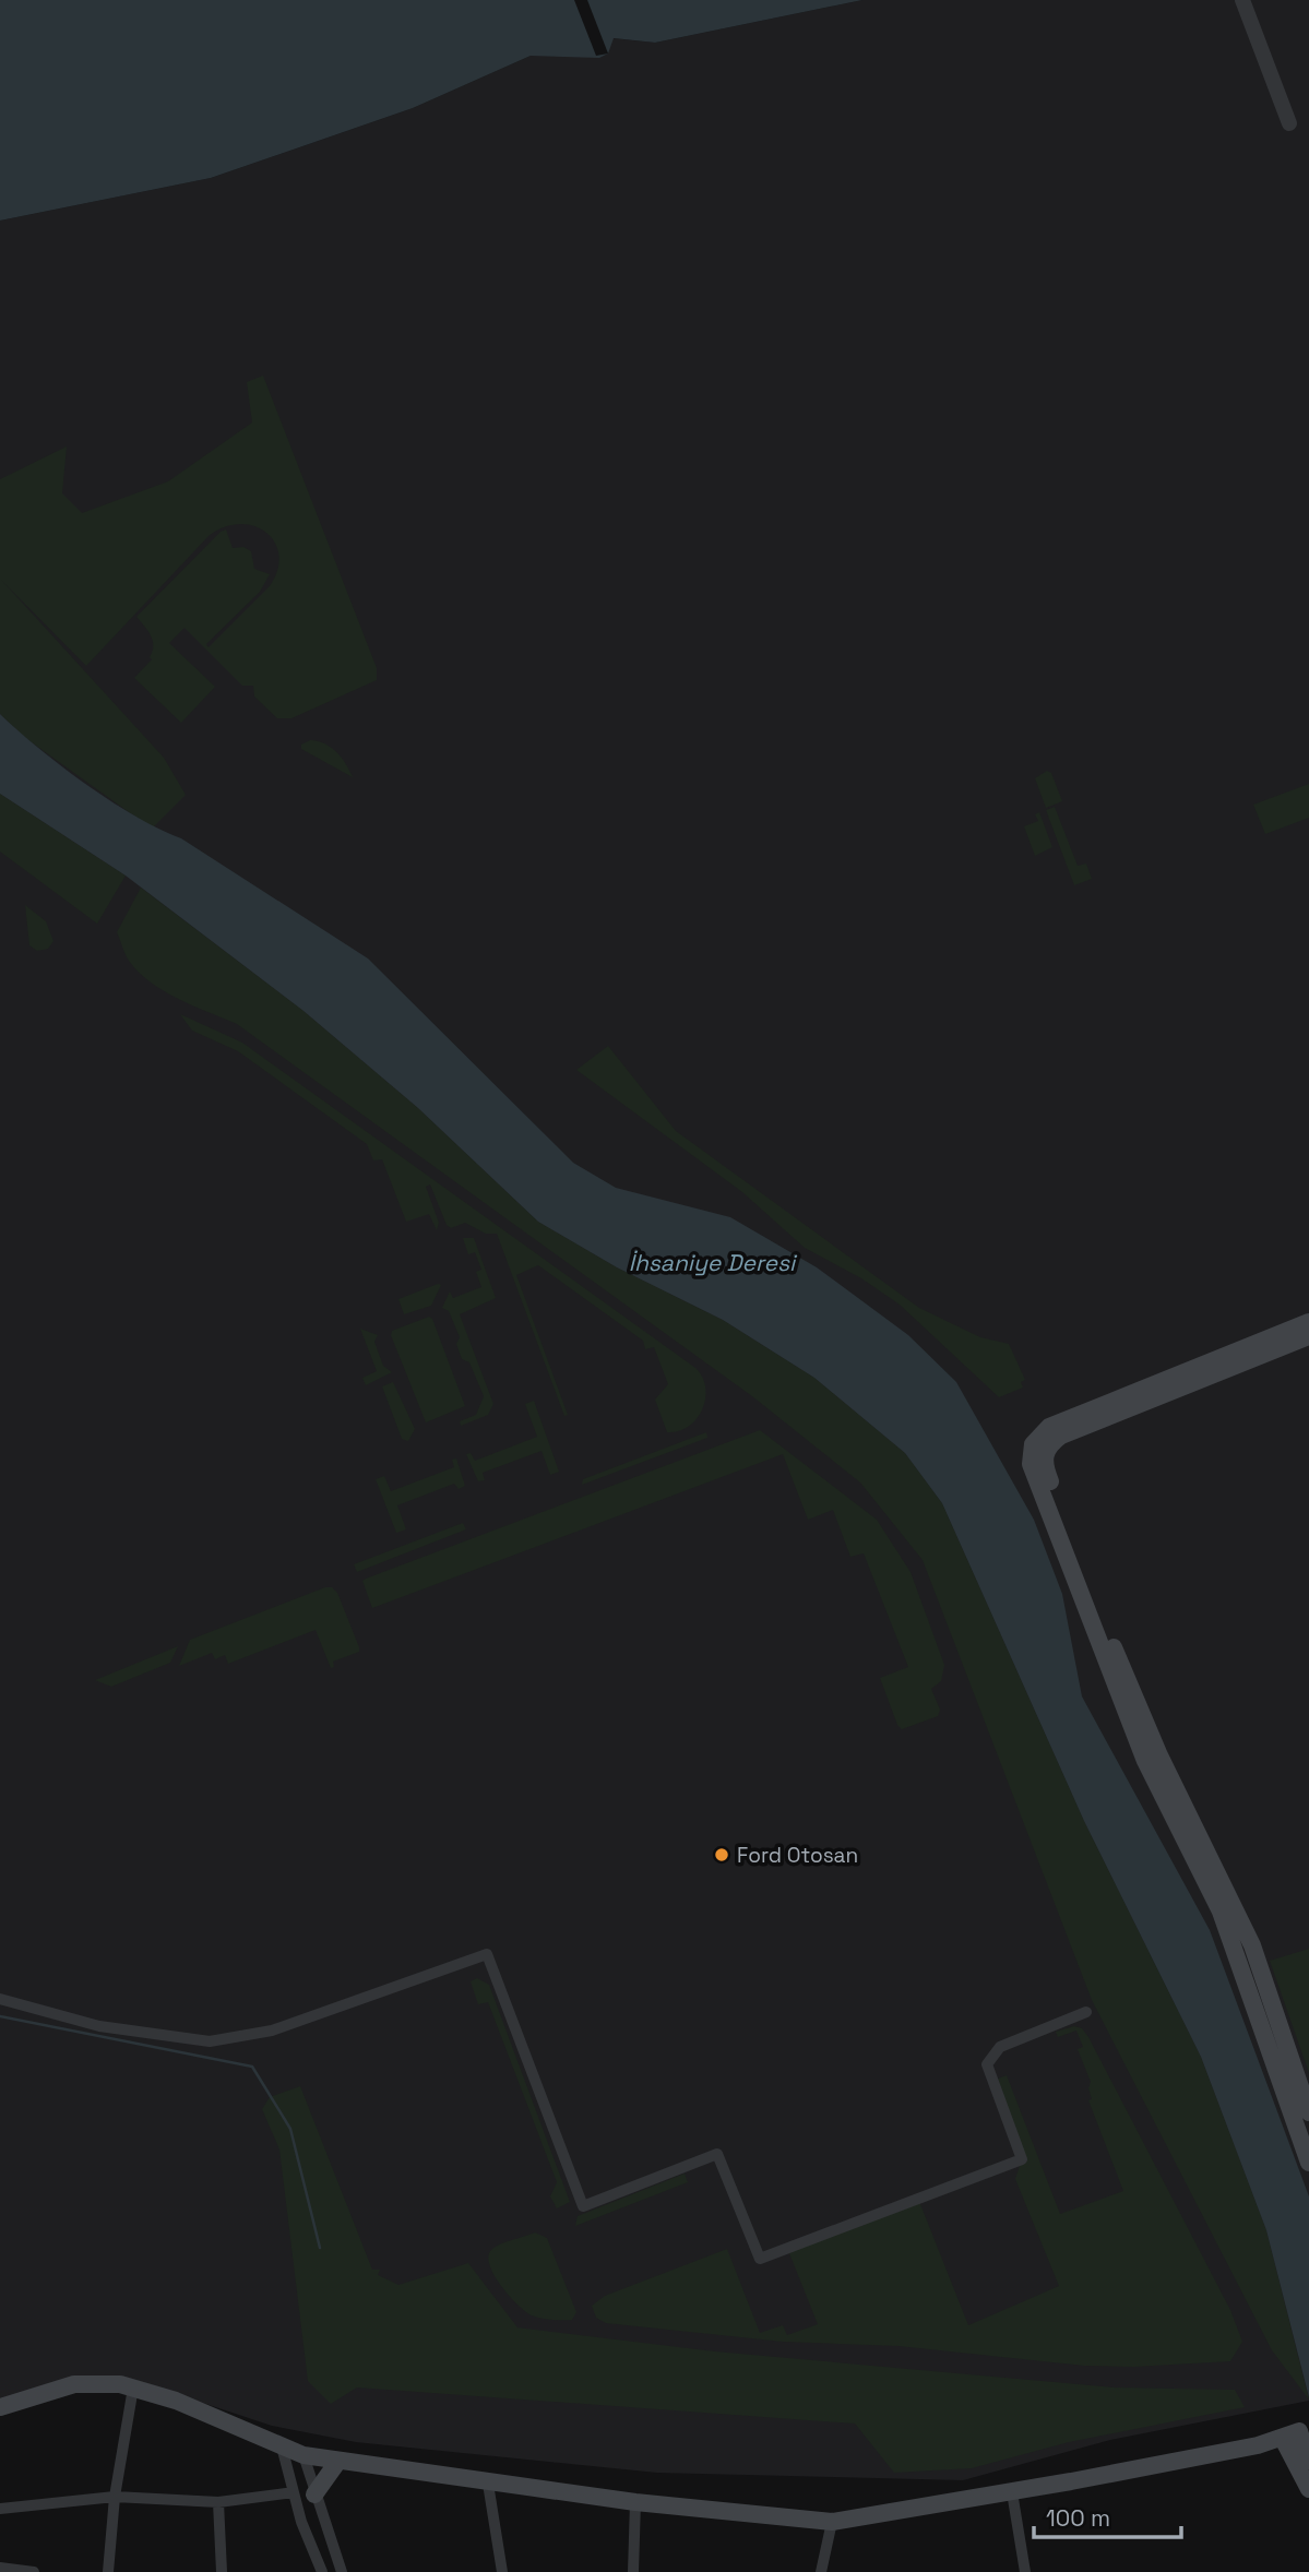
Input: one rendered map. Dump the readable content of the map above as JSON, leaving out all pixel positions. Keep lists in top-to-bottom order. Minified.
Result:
{"water":["İhsaniye Deresi"],"places":["Ford Otosan"],"scale_bar":"100 m"}
